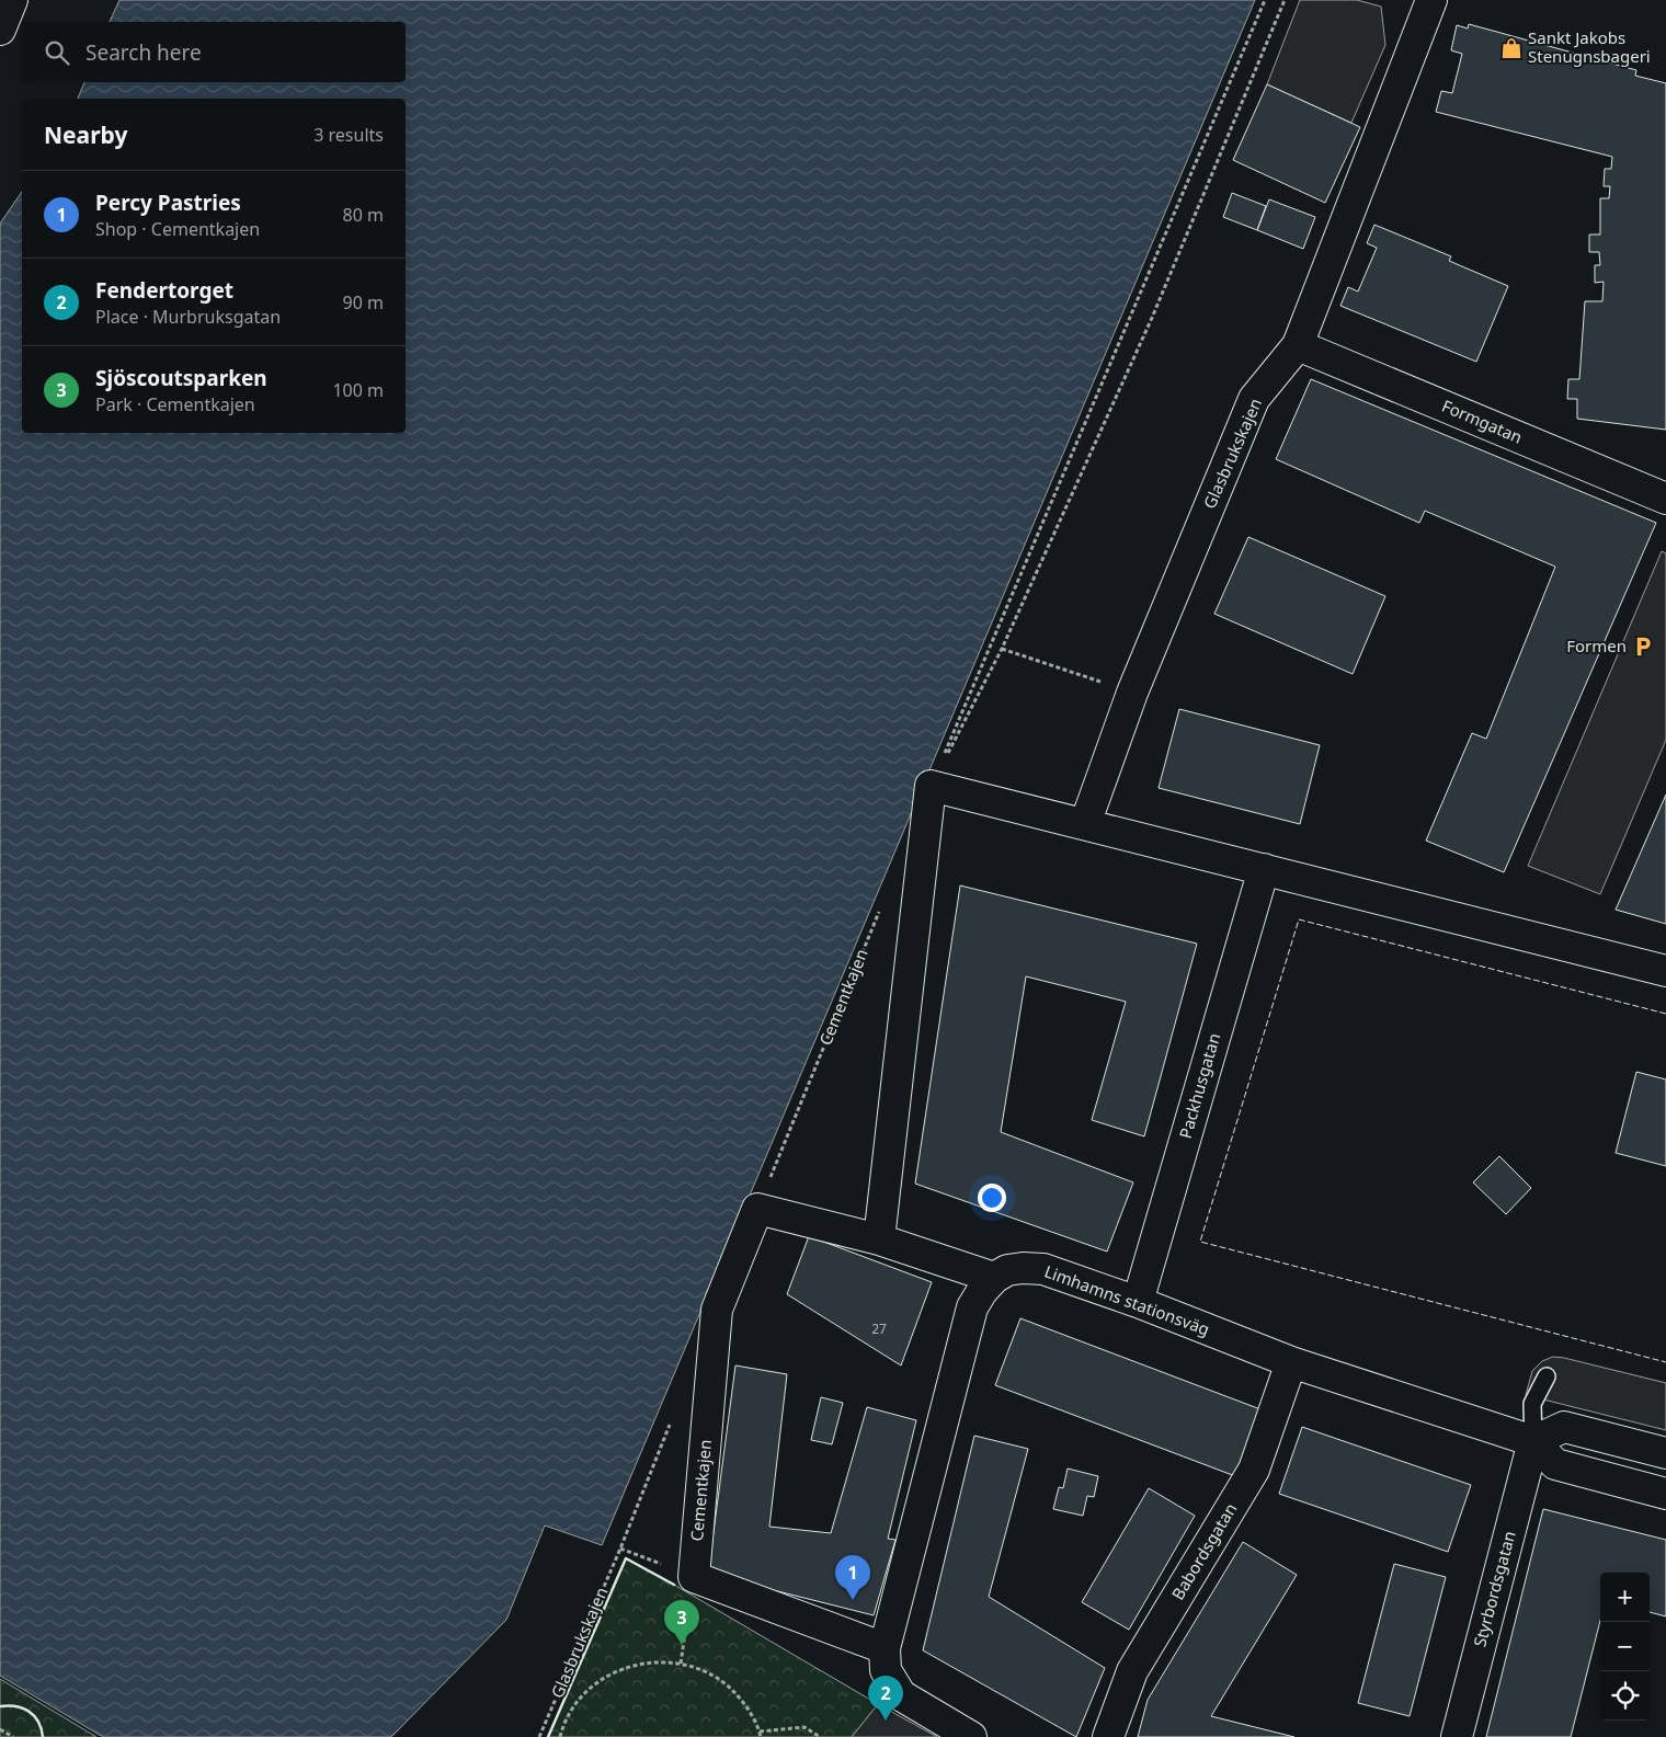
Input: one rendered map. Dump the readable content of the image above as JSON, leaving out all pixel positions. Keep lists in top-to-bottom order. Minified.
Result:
{"streets":{"street":["Formgatan","Glasbrukskajen","Cementkajen","Packhusgatan","Limhamns stationsväg","Babordsgatan","Styrbordsgatan"]},"crossings":[["Formgatan","Glasbrukskajen"],["Packhusgatan","Limhamns stationsväg"],["Limhamns stationsväg","Babordsgatan"],["Limhamns stationsväg","Styrbordsgatan"]],"places":{"shop":["Sankt Jakobs Stenugnsbageri"],"parking":["Formen"]},"house_numbers":["27"],"page":{"search":"Search here","heading":["Nearby","3 results"],"list":[{"mark":"1","name":"Percy Pastries","note":"Shop · Cementkajen","value":"80 m"},{"mark":"2","name":"Fendertorget","note":"Place · Murbruksgatan","value":"90 m"},{"mark":"3","name":"Sjöscoutsparken","note":"Park · Cementkajen","value":"100 m"}],"pins":["1","3","2"],"map_buttons":["+","−"]}}
